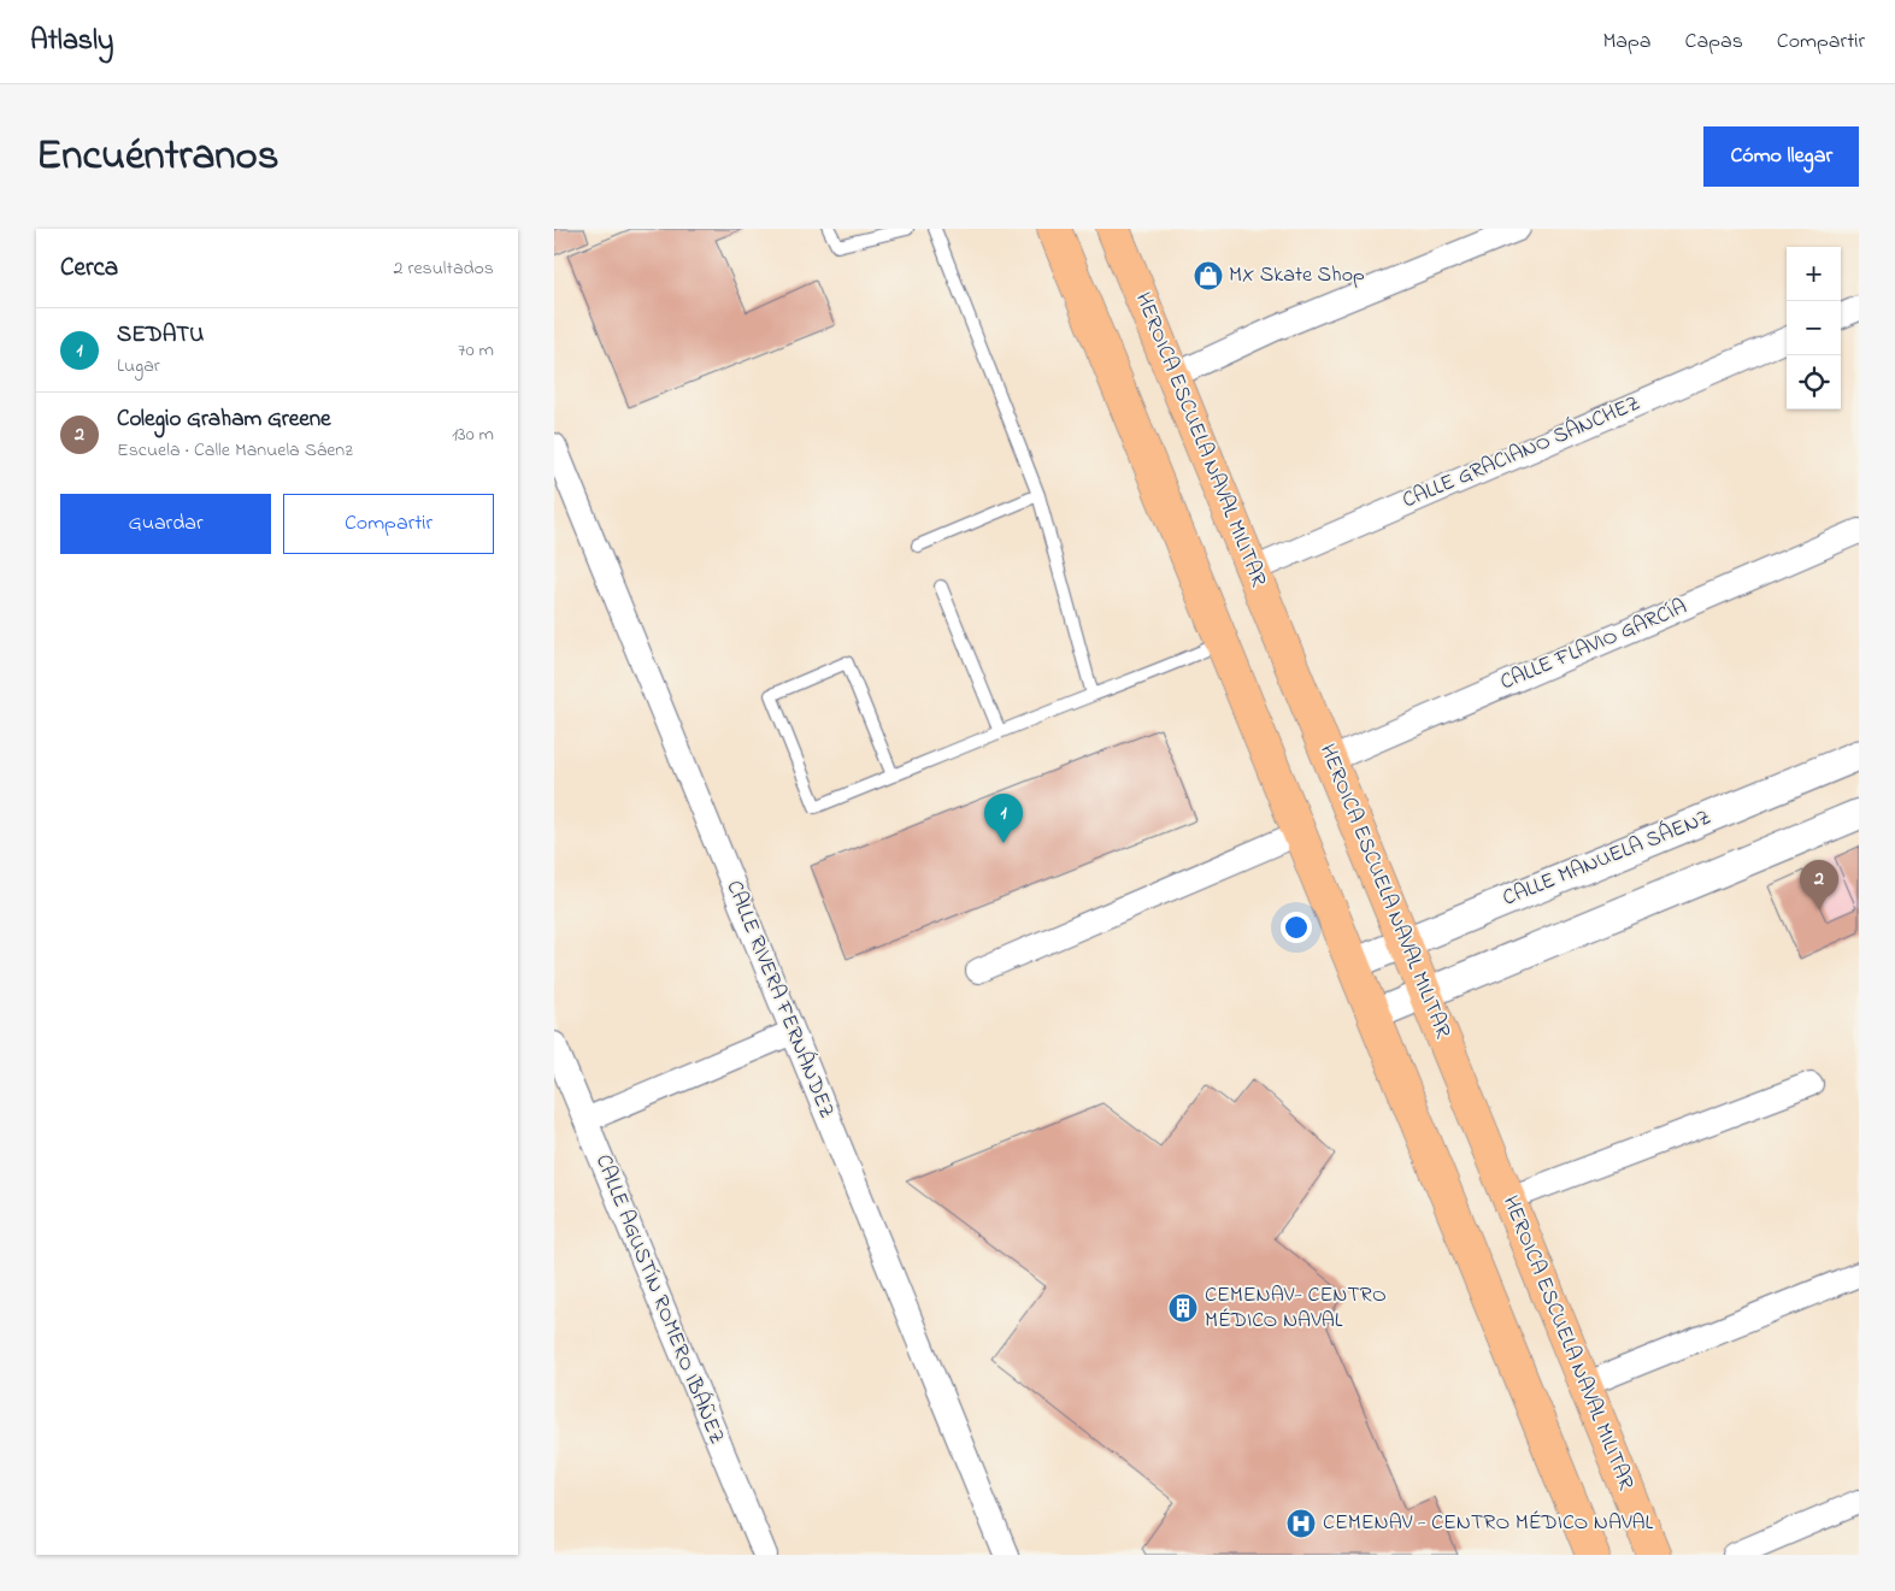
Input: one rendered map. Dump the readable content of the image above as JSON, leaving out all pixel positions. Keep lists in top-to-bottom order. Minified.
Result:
{"streets":{"main road":["HEROICA ESCUELA NAVAL MILITAR"],"street":["CALLE GRACIANO SÁNCHEZ","CALLE FLAVIO GARCÍA","CALLE MANUELA SÁENZ","CALLE RIVERA FERNÁNDEZ","CALLE AGUSTÍN ROMERO IBÁÑEZ"]},"crossings":[["HEROICA ESCUELA NAVAL MILITAR","CALLE GRACIANO SÁNCHEZ"],["HEROICA ESCUELA NAVAL MILITAR","CALLE FLAVIO GARCÍA"],["HEROICA ESCUELA NAVAL MILITAR","CALLE MANUELA SÁENZ"]],"places":{"shop":["MX Skate Shop"],"building":["CEMENAV- CENTRO MÉDICO NAVAL"],"hospital":["CEMENAV - CENTRO MÉDICO NAVAL"]},"page":{"header":"Atlasly","nav":["Mapa","Capas","Compartir"],"title":"Encuéntranos","buttons":["Cómo llegar",["Guardar","Compartir"]],"heading":["Cerca","2 resultados"],"map_buttons":["+","−"],"list":[{"mark":"1","name":"SEDATU","note":"Lugar","value":"70 m"},{"mark":"2","name":"Colegio Graham Greene","note":"Escuela · Calle Manuela Sáenz","value":"130 m"}],"pins":["1","2"]}}
